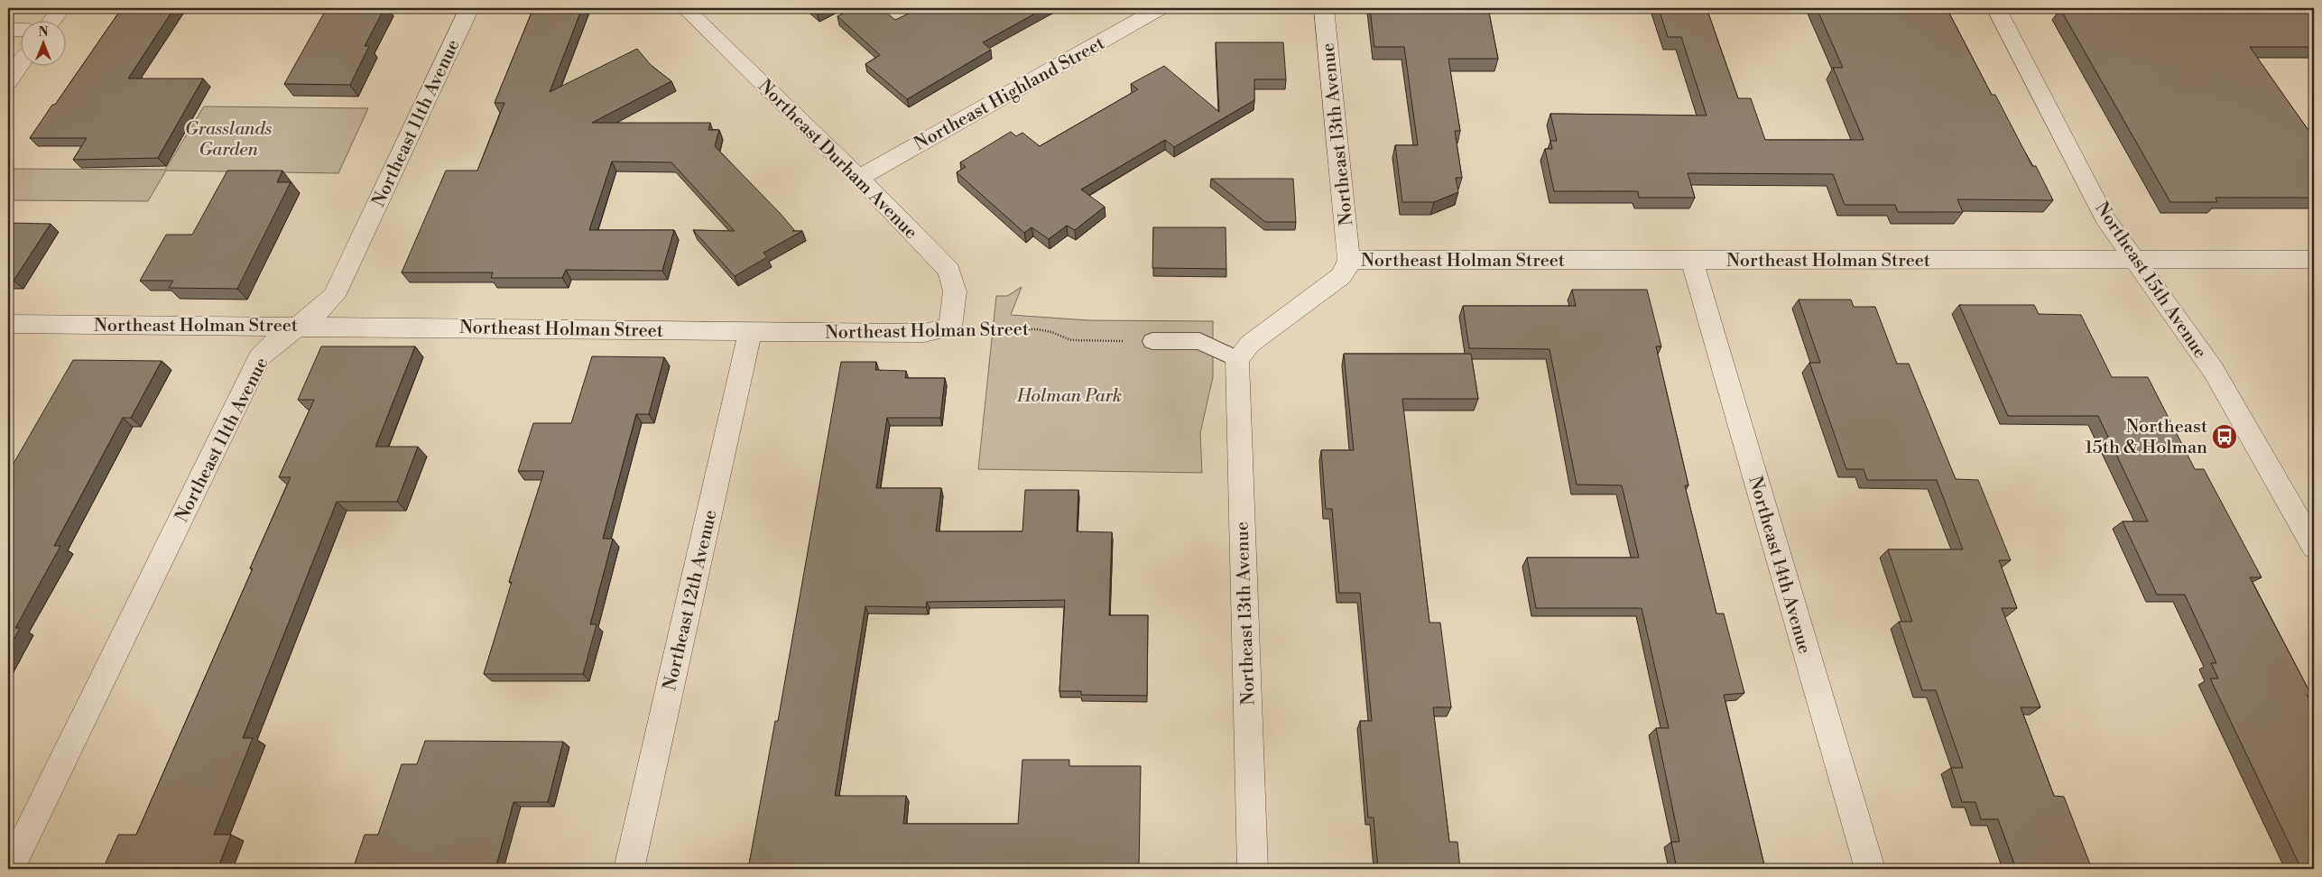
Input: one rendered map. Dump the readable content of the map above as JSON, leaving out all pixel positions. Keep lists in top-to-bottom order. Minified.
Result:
{"streets":{"street":["Northeast Highland Street","Northeast 11th Avenue","Northeast 13th Avenue","Northeast Durham Avenue","Northeast Holman Street","Northeast 15th Avenue","Northeast 14th Avenue","Northeast 12th Avenue"]},"crossings":[["Northeast Highland Street","Northeast Durham Avenue"],["Northeast 11th Avenue","Northeast Holman Street"],["Northeast 13th Avenue","Northeast Holman Street"],["Northeast Durham Avenue","Northeast Holman Street"],["Northeast Holman Street","Northeast 15th Avenue"],["Northeast Holman Street","Northeast 14th Avenue"],["Northeast Holman Street","Northeast 12th Avenue"]],"parks":["Grasslands Garden","Holman Park"],"places":{"bus stop":["Northeast 15th & Holman"]},"north":"top"}
